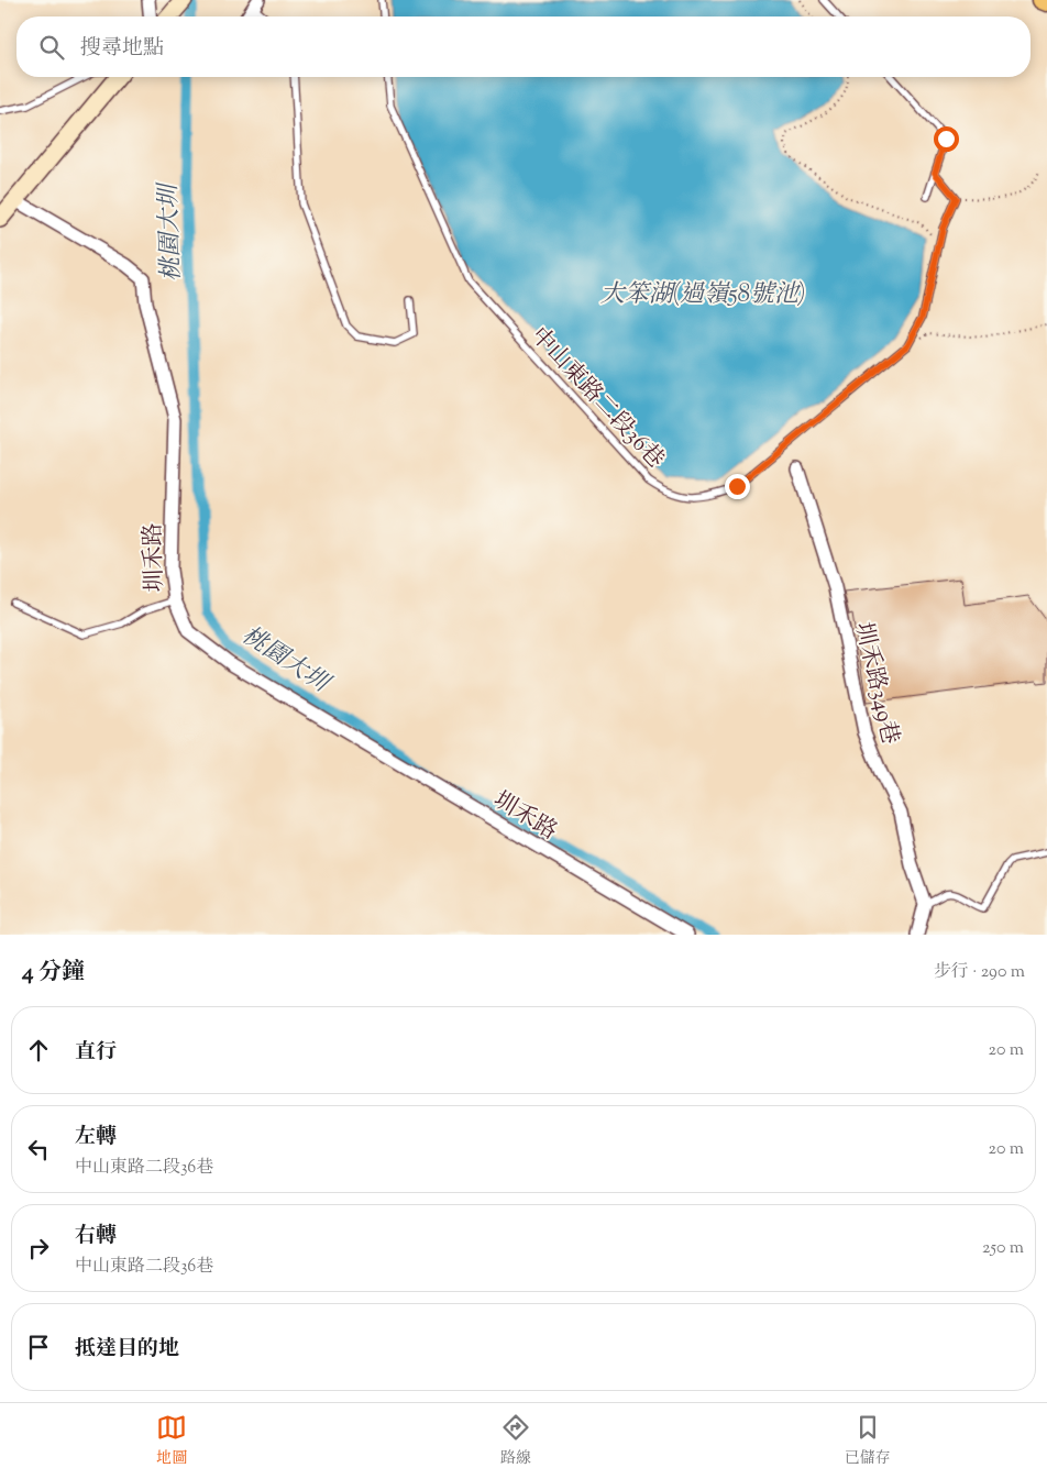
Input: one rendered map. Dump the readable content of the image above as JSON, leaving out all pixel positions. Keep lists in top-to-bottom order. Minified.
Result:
{"streets":{"street":["圳禾路","圳禾路349巷"],"lane":["中山東路二段36巷"]},"water":["桃園大圳","大笨湖(過嶺58號池)"],"page":{"search":"搜尋地點","heading":["4 分鐘","步行 · 290 m"],"list":[["直行","20 m"],["左轉","中山東路二段36巷","20 m"],["右轉","中山東路二段36巷","250 m"],"抵達目的地"],"nav":["地圖","路線","已儲存"]}}
